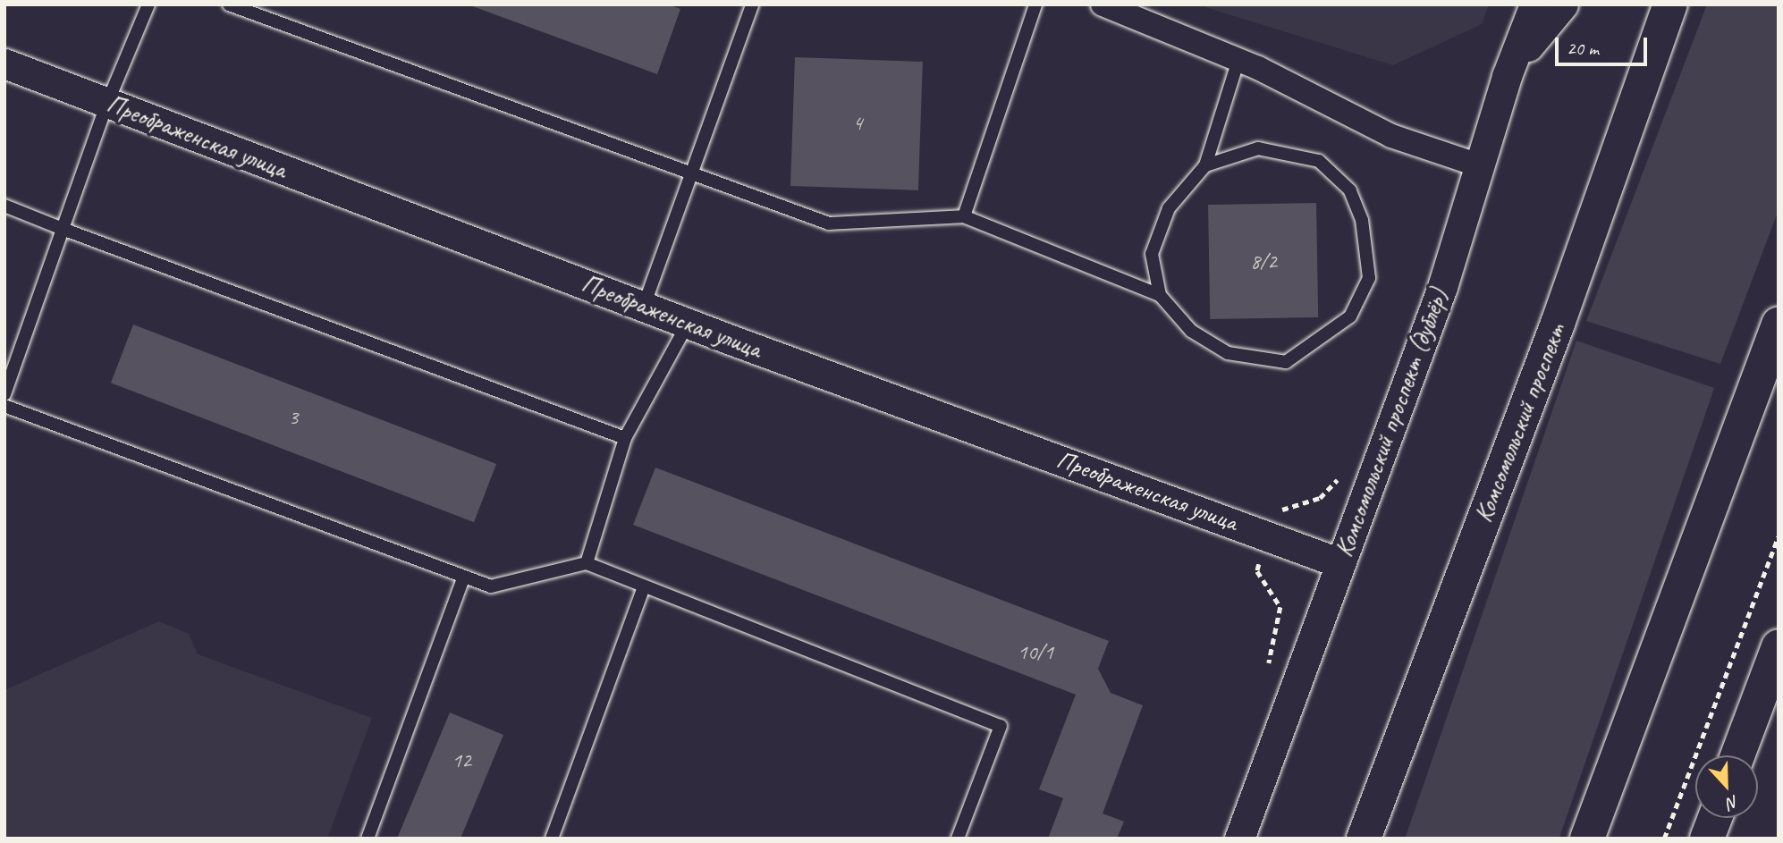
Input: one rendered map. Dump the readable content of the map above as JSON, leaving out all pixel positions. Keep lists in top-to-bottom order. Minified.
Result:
{"streets":{"main road":["Комсомольский проспект"],"street":["Преображенская улица","Комсомольский проспект (дублёр)"]},"crossings":[["Преображенская улица","Комсомольский проспект (дублёр)"]],"house_numbers":["4","8/2","3","10/1","12"],"scale_bar":"20 m","north":"bottom"}
